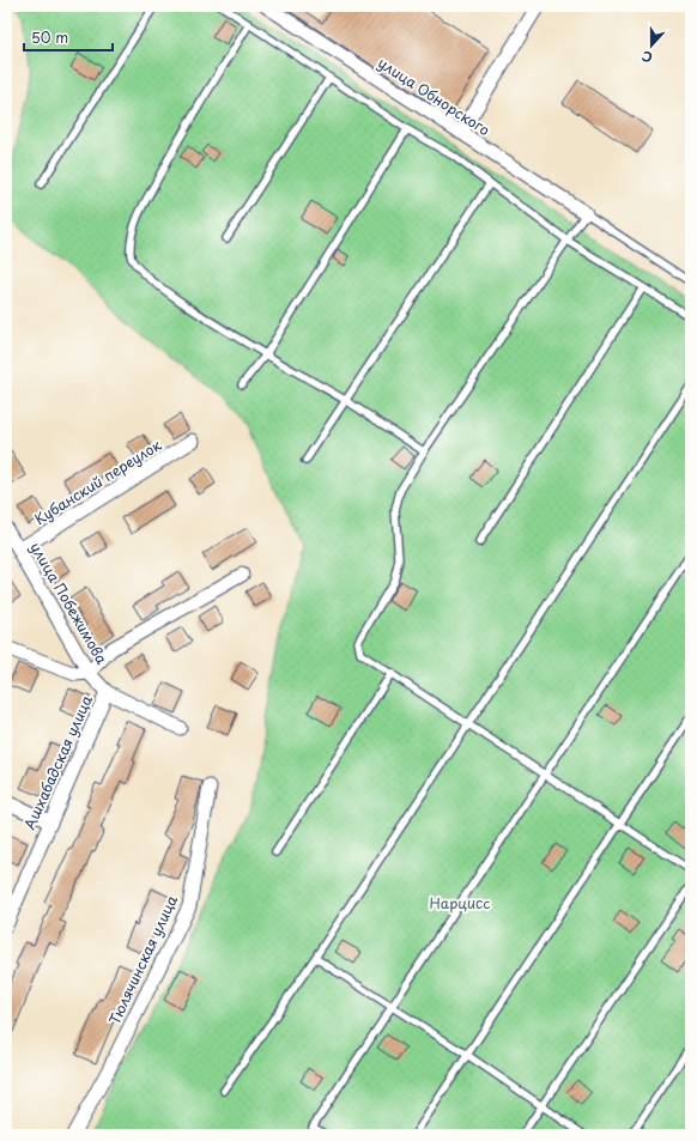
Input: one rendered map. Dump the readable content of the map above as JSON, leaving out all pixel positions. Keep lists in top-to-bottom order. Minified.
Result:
{"streets":{"street":["улица Обнорского","Кубанский переулок","улица Побежимова","Ашхабадская улица","Тюлячинская улица"]},"crossings":[["Кубанский переулок","улица Побежимова"],["улица Побежимова","Ашхабадская улица"]],"parks":["Нарцисс"],"scale_bar":"50 m","north":"bottom"}
